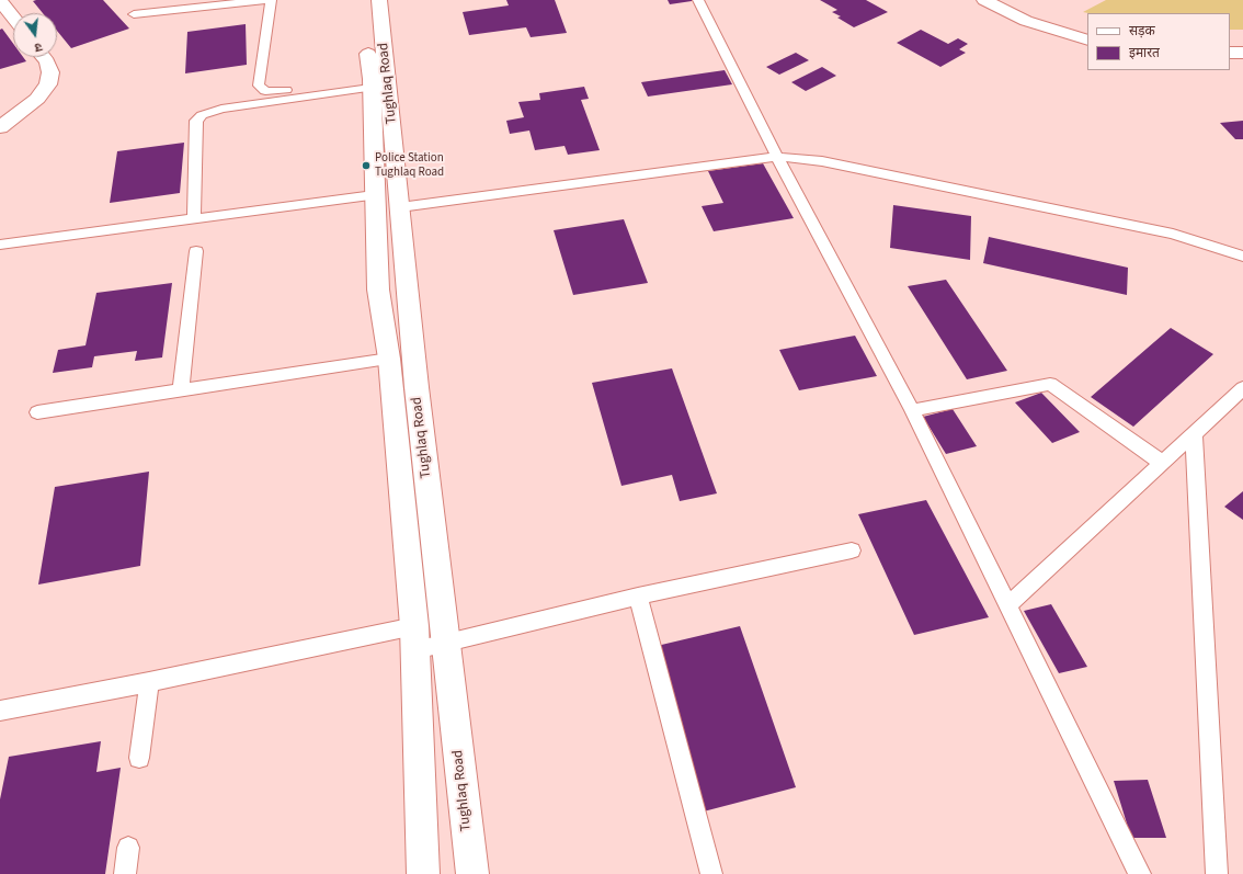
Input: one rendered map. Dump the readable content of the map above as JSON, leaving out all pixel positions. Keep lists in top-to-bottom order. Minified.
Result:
{"streets":{"main road":["Tughlaq Road"]},"places":["Police Station Tughlaq Road"],"legend":["सड़क","इमारत"],"north":"bottom"}
